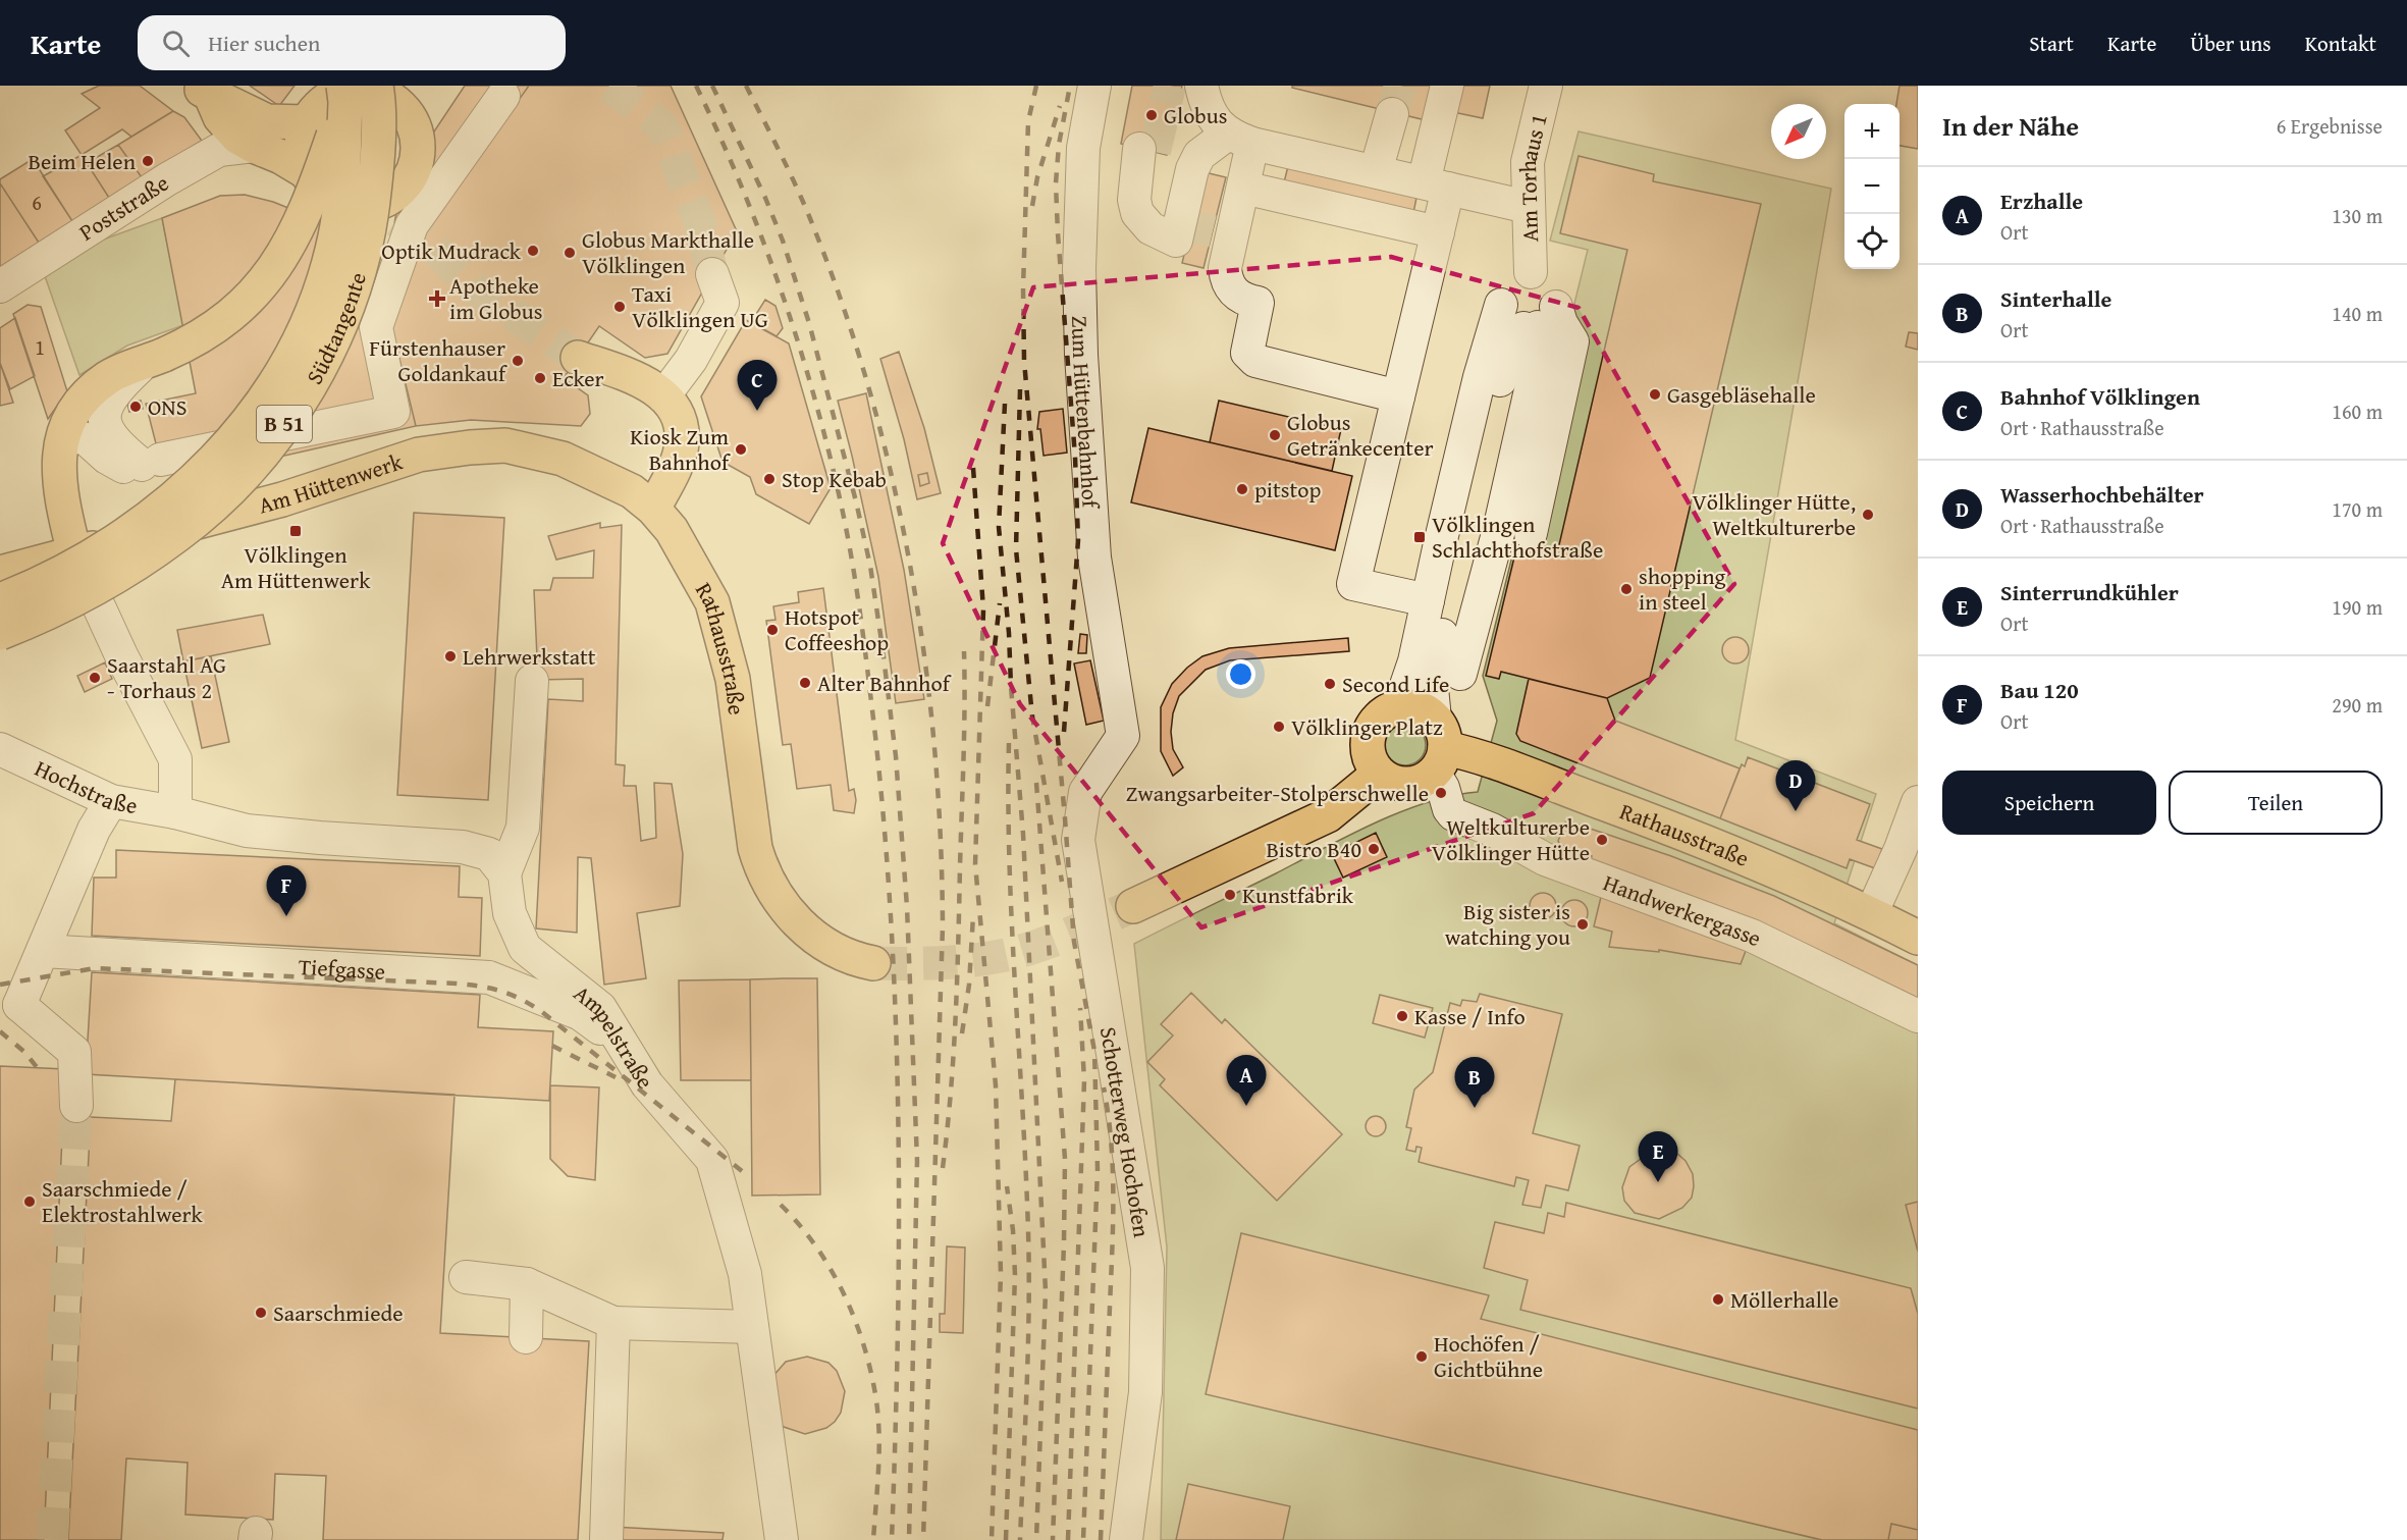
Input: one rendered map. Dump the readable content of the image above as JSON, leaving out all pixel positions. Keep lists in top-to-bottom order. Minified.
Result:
{"streets":{"main road":["Südtangente","B 51","Am Hüttenwerk","Rathausstraße"],"street":["Am Torhaus 1","Poststraße","Zum Hüttenbahnhof","Hochstraße","Handwerkergasse","Tiefgasse","Ampelstraße","Schotterweg Hochofen"]},"crossings":[["Am Torhaus 1","Handwerkergasse"],["Zum Hüttenbahnhof","Schotterweg Hochofen"],["Am Hüttenwerk","Rathausstraße"],["Rathausstraße","Handwerkergasse"],["Tiefgasse","Ampelstraße"]],"places":{"other":["Globus","Beim Helen","Optik Mudrack","Globus Markthalle Völklingen","Taxi Völklingen UG","Fürstenhauser Goldankauf","Ecker","Gasgebläsehalle","ONS","Globus Getränkecenter","Kiosk Zum Bahnhof","Stop Kebab","pitstop","Völklinger Hütte, Weltkulturerbe","shopping in steel","Hotspot Coffeeshop","Lehrwerkstatt","Saarstahl AG - Torhaus 2","Alter Bahnhof","Second Life","Völklinger Platz","Zwangsarbeiter-Stolperschwelle","Weltkulturerbe Völklinger Hütte","Bistro B40","Kunstfabrik","Big sister is watching you","Kasse / Info","Saarschmiede / Elektrostahlwerk","Möllerhalle","Saarschmiede","Hochöfen / Gichtbühne"],"health":["Apotheke im Globus"],"transit":["Völklingen Am Hüttenwerk","Völklingen Schlachthofstraße"]},"house_numbers":["6","1"],"north":"bottom left","page":{"header":"Karte","search":"Hier suchen","nav":["Start","Karte","Über uns","Kontakt"],"heading":["In der Nähe","6 Ergebnisse"],"map_buttons":["+","−"],"list":[{"mark":"A","name":"Erzhalle","note":"Ort","value":"130 m"},{"mark":"B","name":"Sinterhalle","note":"Ort","value":"140 m"},{"mark":"C","name":"Bahnhof Völklingen","note":"Ort · Rathausstraße","value":"160 m"},{"mark":"D","name":"Wasserhochbehälter","note":"Ort · Rathausstraße","value":"170 m"},{"mark":"E","name":"Sinterrundkühler","note":"Ort","value":"190 m"},{"mark":"F","name":"Bau 120","note":"Ort","value":"290 m"}],"pins":["C","D","F","A","B","E"],"buttons":["Speichern","Teilen"]}}
